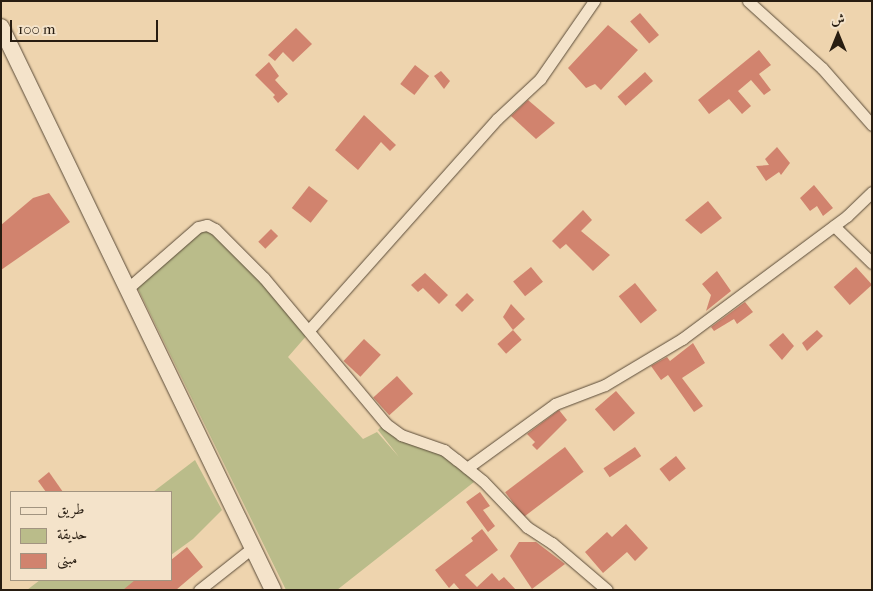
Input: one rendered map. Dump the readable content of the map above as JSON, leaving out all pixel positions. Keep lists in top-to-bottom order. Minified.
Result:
{"legend":["طريق","حديقة","مبنى"],"scale_bar":"100 m","north":"top"}
